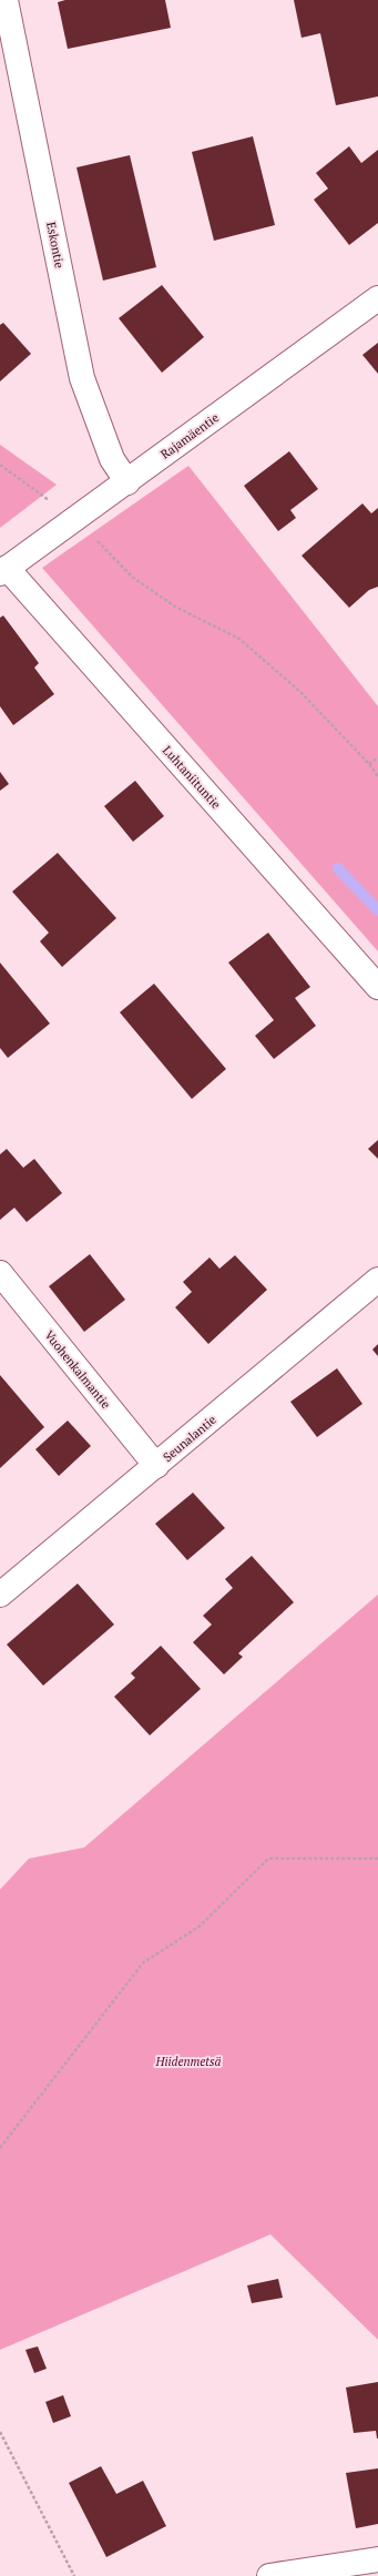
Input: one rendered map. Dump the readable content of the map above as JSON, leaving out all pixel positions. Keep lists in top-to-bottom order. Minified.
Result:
{"streets":{"street":["Eskontie","Rajamäentie","Luhtaniituntie","Vuohenkalmantie","Seunalantie"]},"crossings":[["Eskontie","Rajamäentie"],["Rajamäentie","Luhtaniituntie"],["Vuohenkalmantie","Seunalantie"]],"parks":["Hiidenmetsä"]}
